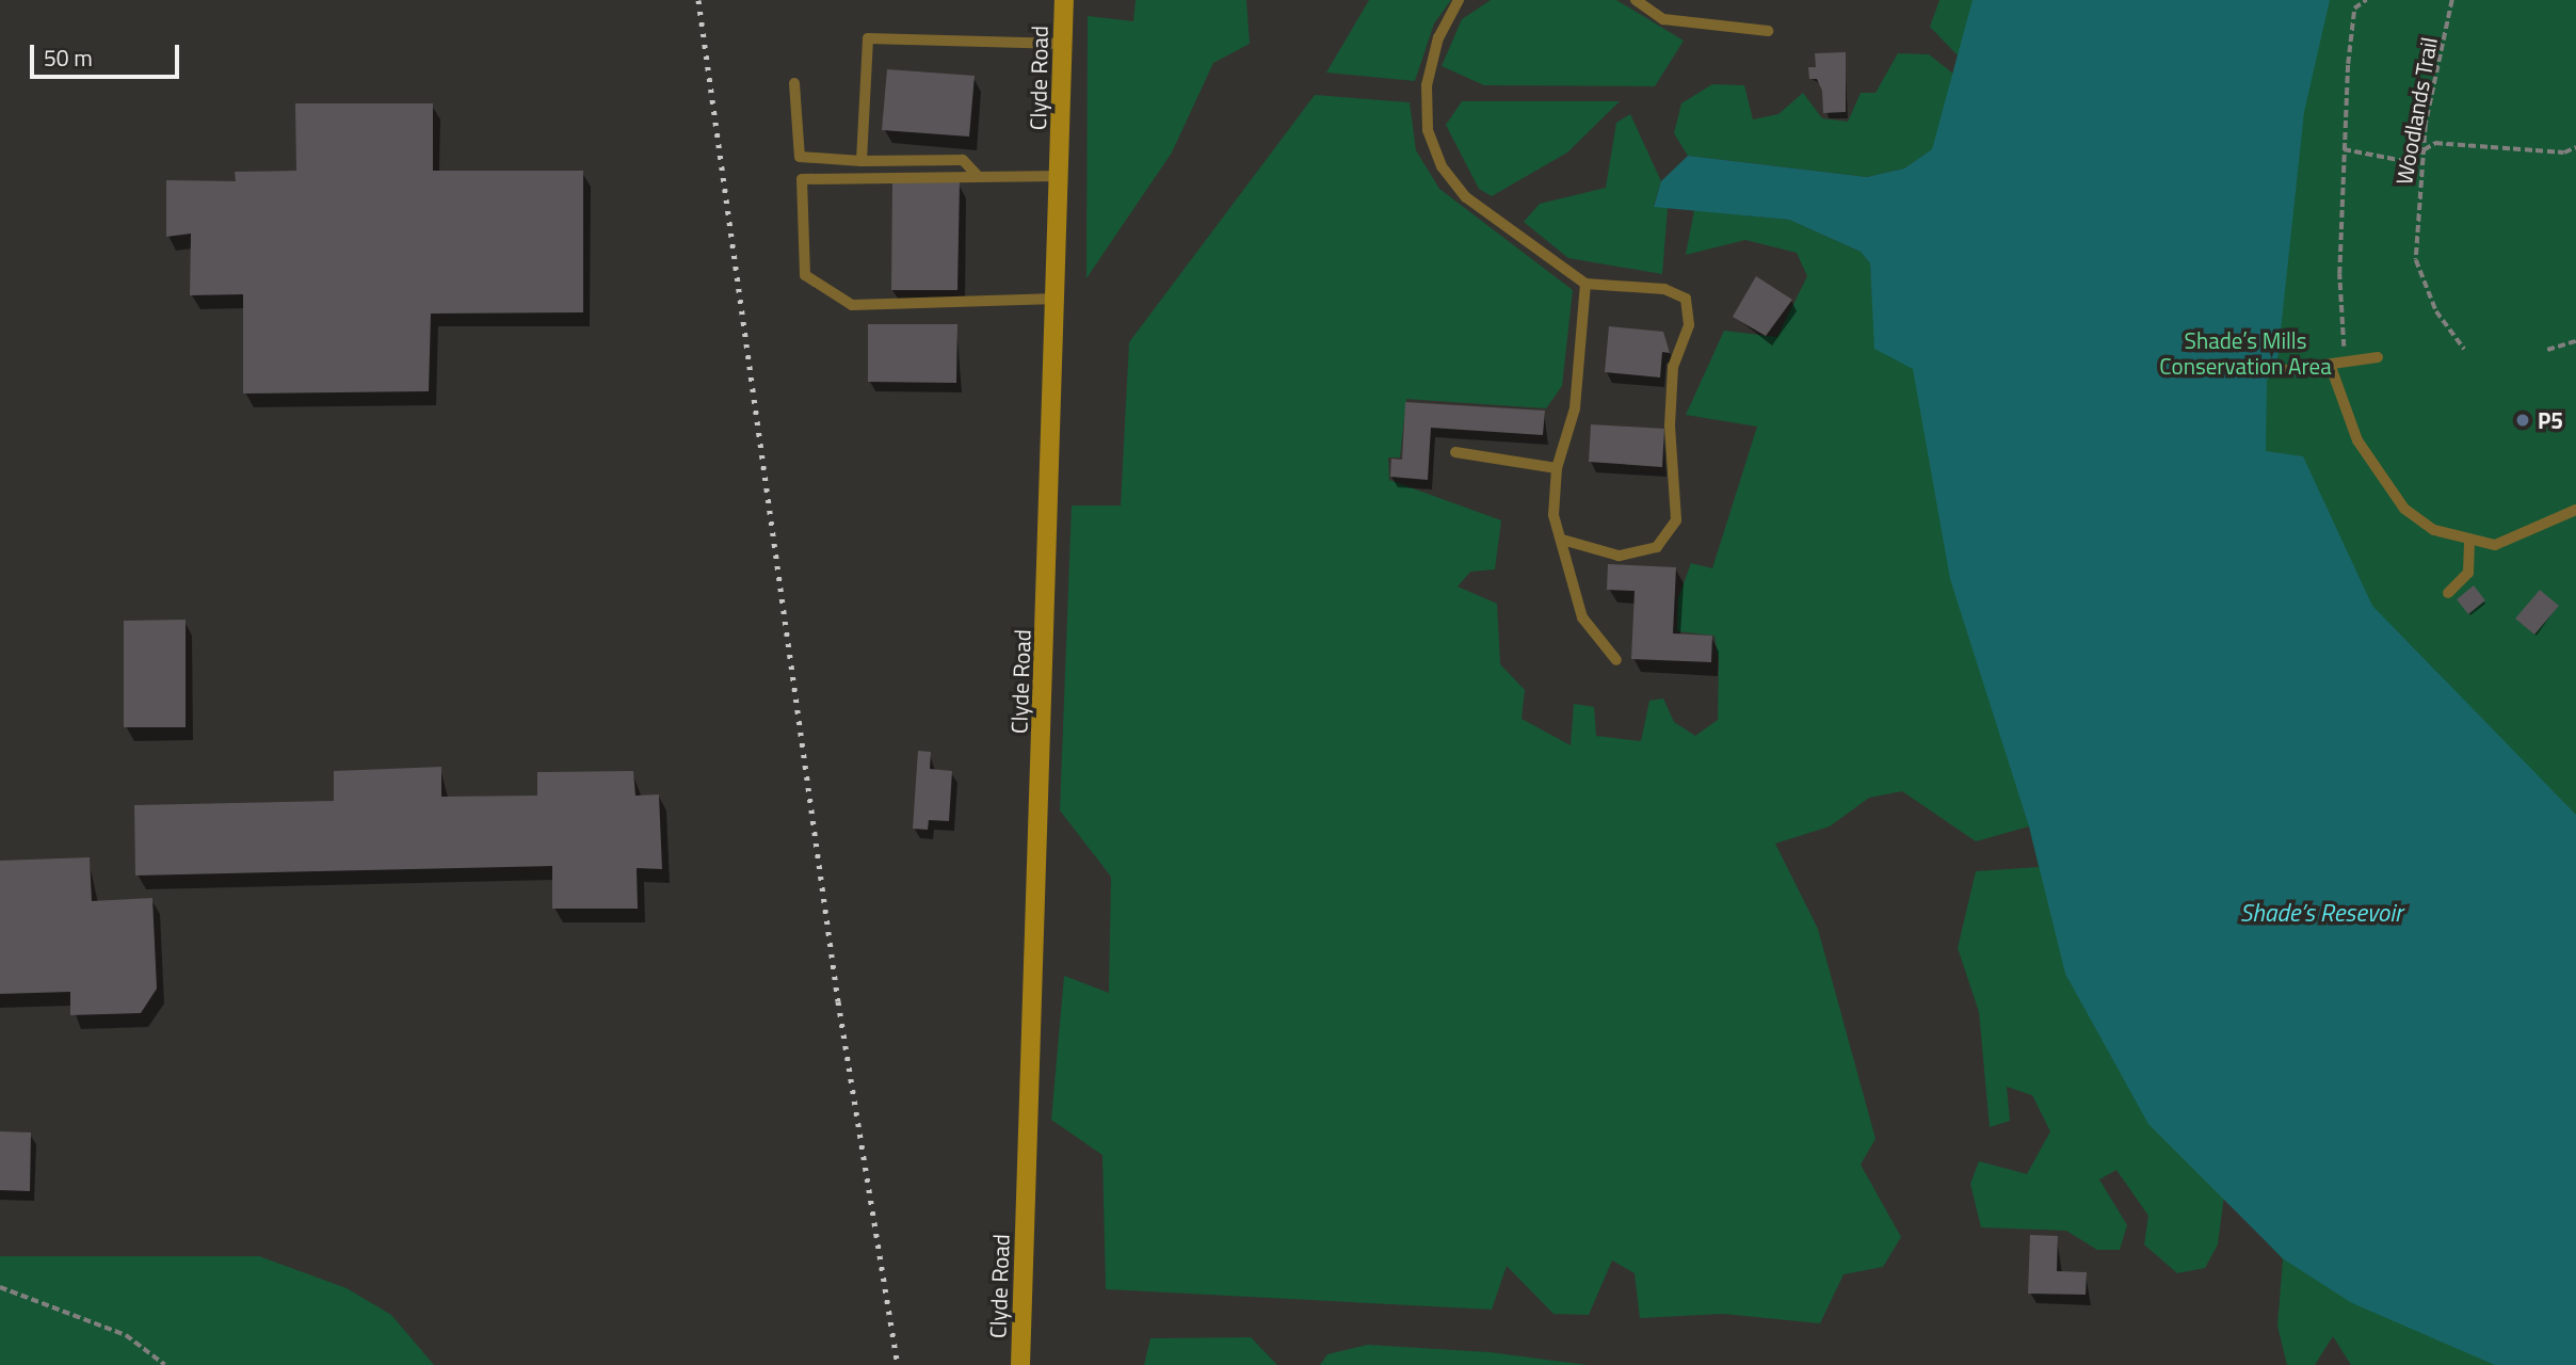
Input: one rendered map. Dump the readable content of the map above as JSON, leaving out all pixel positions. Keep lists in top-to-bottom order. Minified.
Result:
{"streets":{"main road":["Clyde Road"],"path":["Woodlands Trail"]},"water":["Shade’s Resevoir"],"parks":["Shade’s Mills Conservation Area"],"places":["P5"],"scale_bar":"50 m"}
